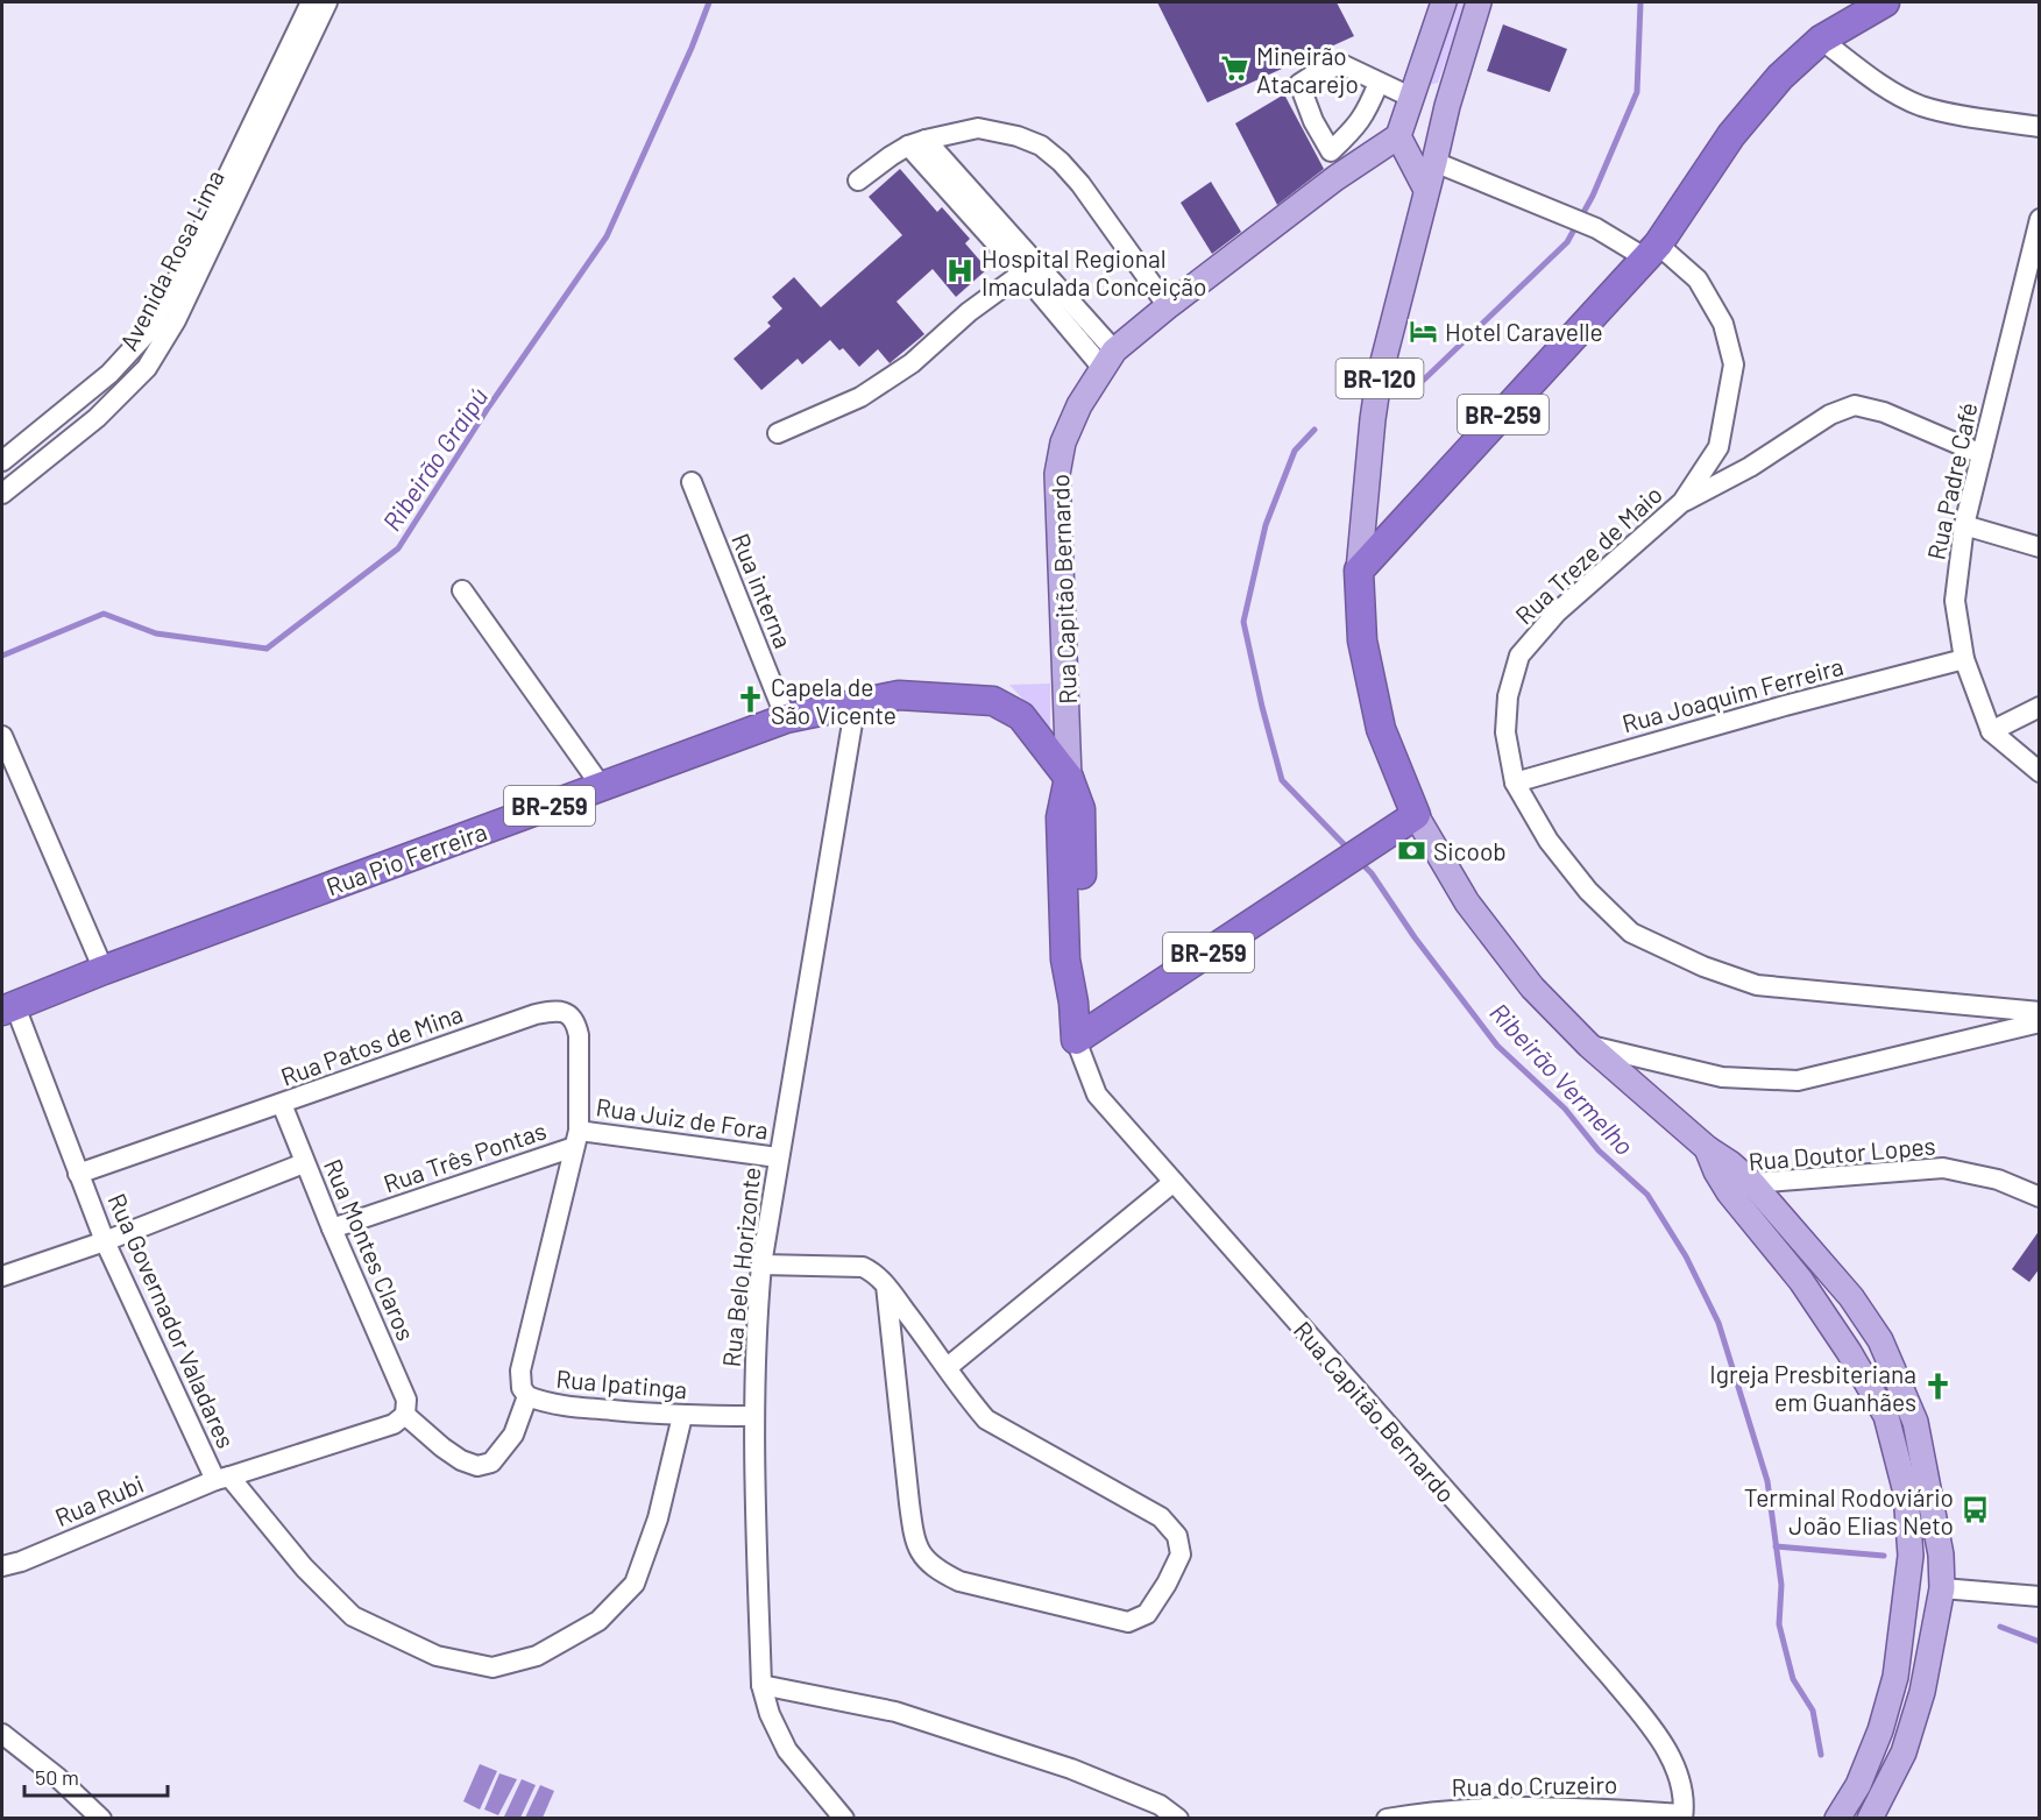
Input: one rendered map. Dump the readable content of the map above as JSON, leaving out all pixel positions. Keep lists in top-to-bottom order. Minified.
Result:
{"streets":{"highway":["BR-120","BR-259","Rua Capitão Bernardo","Rua Pio Ferreira"],"street":["Avenida Rosa Lima","Rua Padre Café","Rua Treze de Maio","Rua interna","Rua Joaquim Ferreira","Rua Patos de Mina","Rua Juiz de Fora","Rua Doutor Lopes","Rua Três Pontas","Rua Montes Claros","Rua Belo Horizonte","Rua Governador Valadares","Rua Ipatinga","Rua Rubi","Rua do Cruzeiro"]},"crossings":[["BR-120","BR-259"],["BR-120","Rua Treze de Maio"],["BR-120","Rua Doutor Lopes"],["BR-259","Rua Treze de Maio"],["BR-259","Rua Capitão Bernardo"],["Rua Padre Café","Rua Joaquim Ferreira"],["Rua Treze de Maio","Rua Joaquim Ferreira"],["Rua Capitão Bernardo","Rua Pio Ferreira"],["Rua Capitão Bernardo","Rua do Cruzeiro"],["Rua interna","Rua Pio Ferreira"],["Rua Pio Ferreira","Rua Belo Horizonte"],["Rua Pio Ferreira","Rua Governador Valadares"],["Rua Patos de Mina","Rua Juiz de Fora"],["Rua Patos de Mina","Rua Três Pontas"],["Rua Patos de Mina","Rua Montes Claros"],["Rua Patos de Mina","Rua Governador Valadares"],["Rua Juiz de Fora","Rua Três Pontas"],["Rua Juiz de Fora","Rua Belo Horizonte"],["Rua Três Pontas","Rua Montes Claros"],["Rua Montes Claros","Rua Rubi"],["Rua Belo Horizonte","Rua Ipatinga"],["Rua Governador Valadares","Rua Ipatinga"],["Rua Governador Valadares","Rua Rubi"]],"water":["Ribeirão Graipú","Ribeirão Vermelho"],"places":{"supermarket":["Mineirão Atacarejo"],"hospital":["Hospital Regional Imaculada Conceição"],"hotel":["Hotel Caravelle"],"church":["Capela de São Vicente","Igreja Presbiteriana em Guanhães"],"bank":["Sicoob"],"bus stop":["Terminal Rodoviário João Elias Neto"]},"scale_bar":"50 m"}
